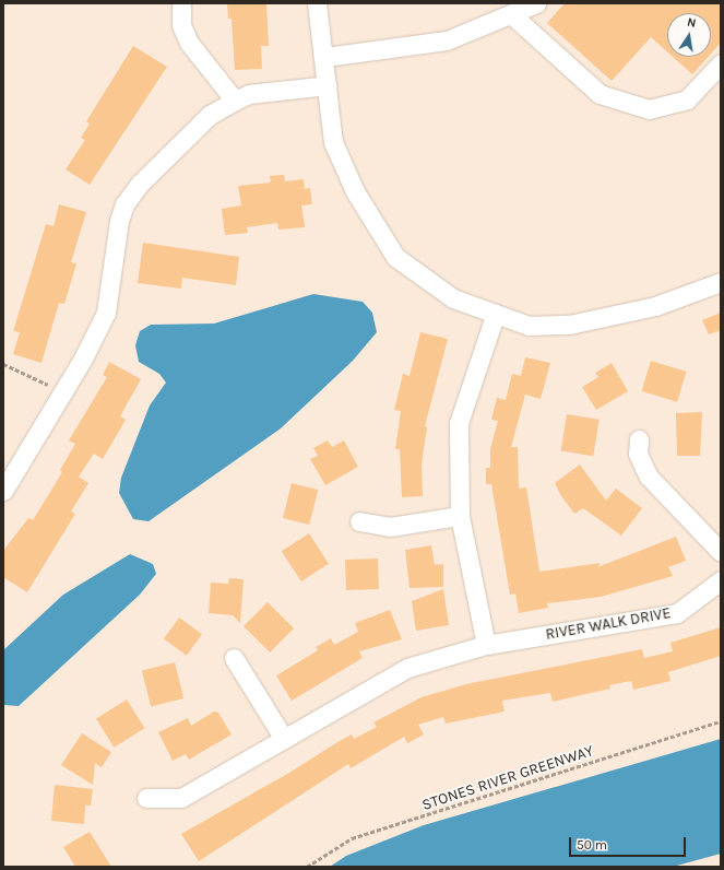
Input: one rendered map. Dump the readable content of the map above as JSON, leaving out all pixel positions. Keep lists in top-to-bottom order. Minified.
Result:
{"streets":{"street":["RIVER WALK DRIVE"],"path":["STONES RIVER GREENWAY"]},"scale_bar":"50 m","north":"top"}
